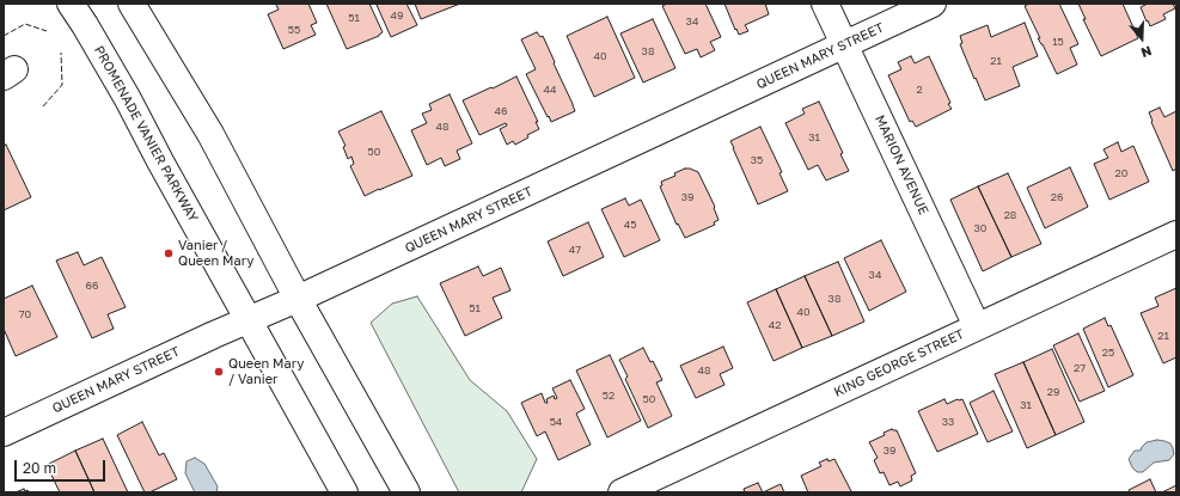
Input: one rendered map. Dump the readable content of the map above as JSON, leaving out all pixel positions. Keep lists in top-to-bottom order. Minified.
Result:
{"streets":{"street":["QUEEN MARY STREET","PROMENADE VANIER PARKWAY","MARION AVENUE","KING GEORGE STREET"]},"crossings":[["QUEEN MARY STREET","PROMENADE VANIER PARKWAY"],["QUEEN MARY STREET","MARION AVENUE"],["MARION AVENUE","KING GEORGE STREET"]],"places":["Vanier / Queen Mary","Queen Mary / Vanier"],"house_numbers":["49","51","34","55","15","38","40","21","44","2","46","48","31","50","35","20","39","26","28","45","30","47","34","66","38","51","40","70","42","21","25","27","48","29","52","50","31","54","33","39"],"scale_bar":"20 m","north":"bottom"}
